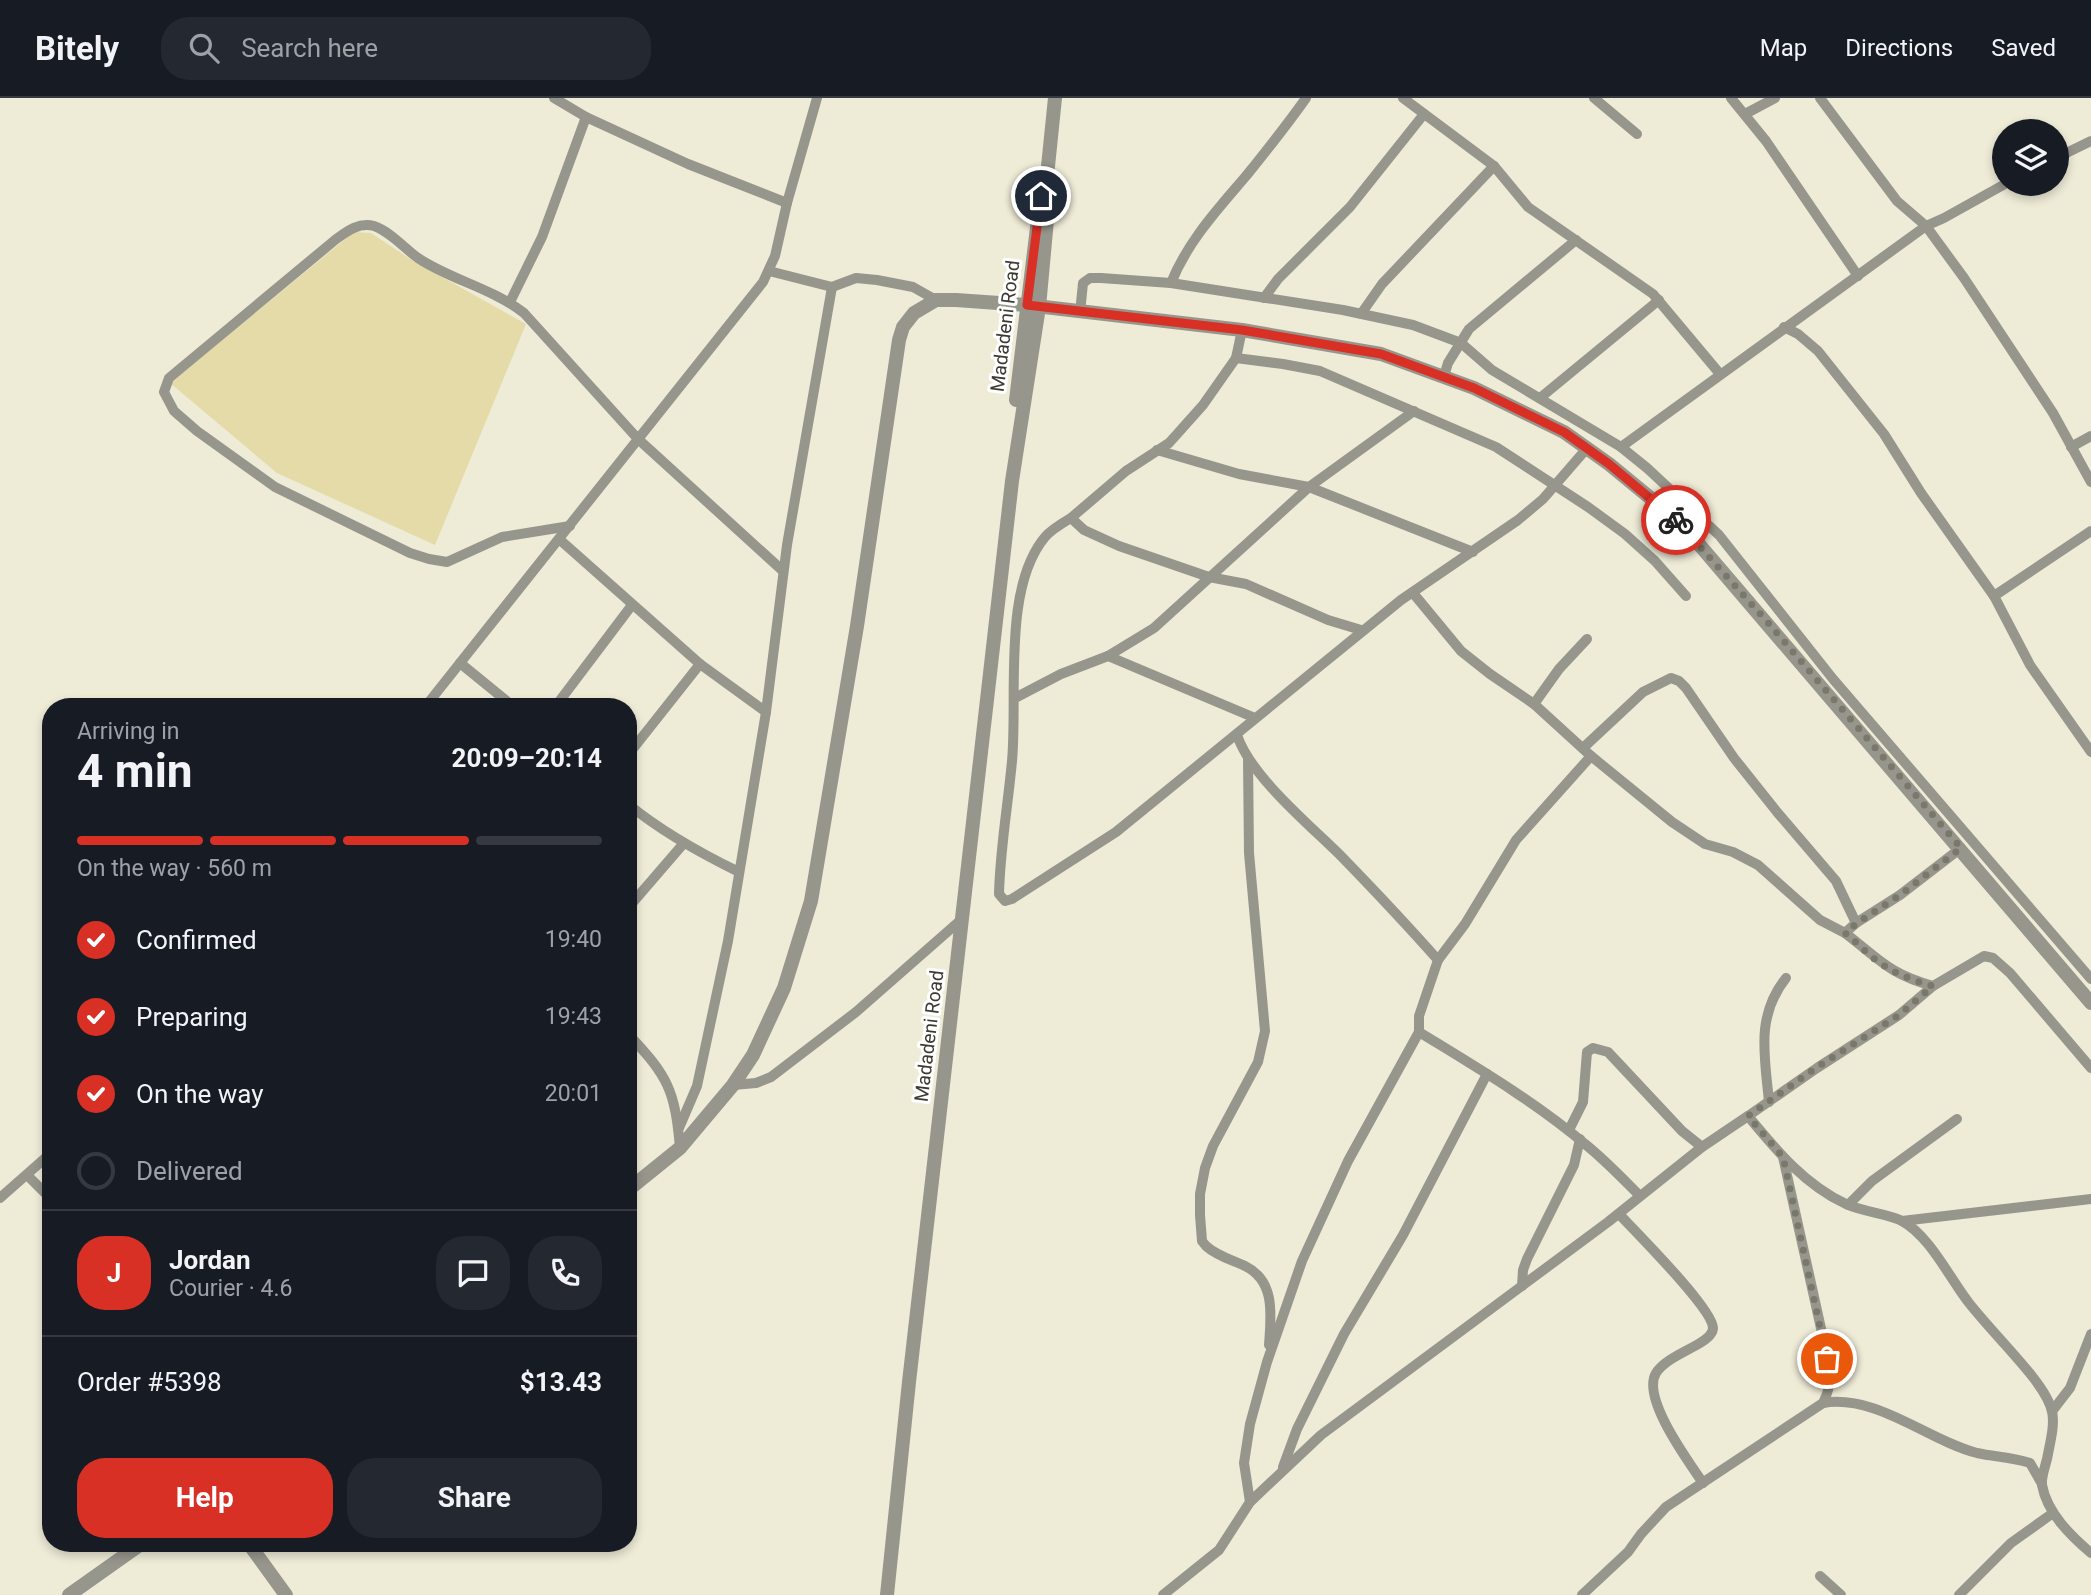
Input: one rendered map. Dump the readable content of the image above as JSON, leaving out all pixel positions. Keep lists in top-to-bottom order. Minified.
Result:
{"streets":{"street":["Madadeni Road"]},"page":{"header":"Bitely","search":"Search here","nav":["Map","Directions","Saved"],"heading":["4 min","Arriving in","20:09–20:14"],"panel":["Jordan","Courier · 4.6","Order #5398","$13.43"],"bar":"On the way · 560 m","list":[["Confirmed","19:40"],["Preparing","19:43"],["On the way","20:01"],"Delivered"],"round":"J","buttons":["Help","Share"]}}
